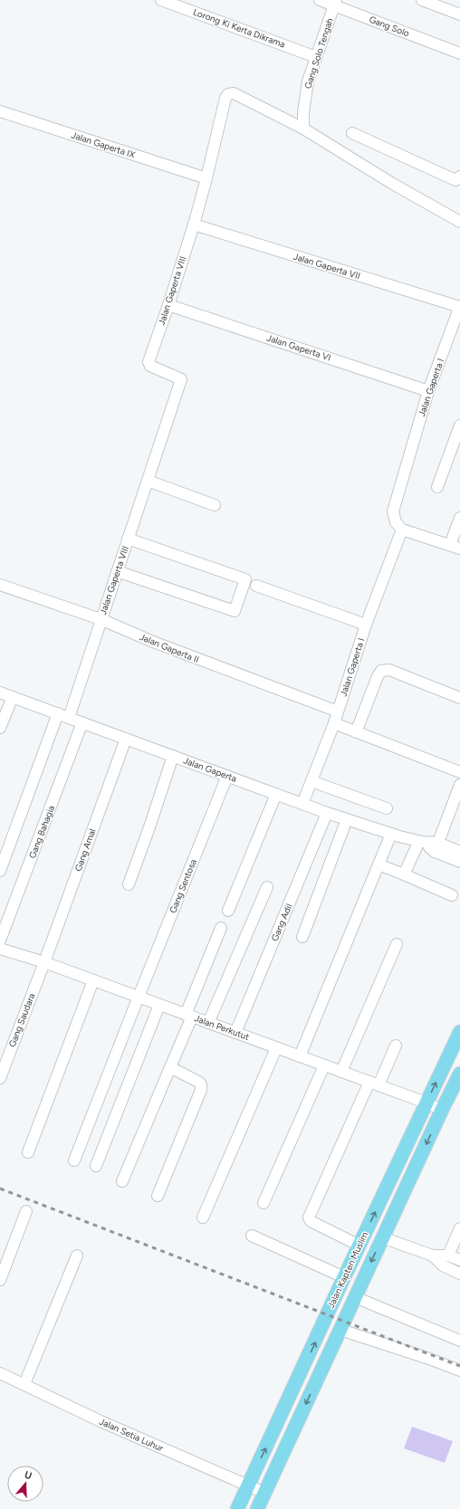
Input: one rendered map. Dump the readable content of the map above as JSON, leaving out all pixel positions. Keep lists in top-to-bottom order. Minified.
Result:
{"streets":{"main road":["Jalan Kapten Muslim"],"street":["Gang Solo","Lorong Ki Kerta Dikrama","Gang Solo Tengah","Jalan Gaperta IX","Jalan Gaperta VII","Jalan Gaperta VIII","Jalan Gaperta VI","Jalan Gaperta I","Jalan Gaperta II","Jalan Gaperta","Gang Bahagia","Gang Amal","Gang Sentosa","Gang Adil","Gang Saudara","Jalan Perkutut","Jalan Setia Luhur"]},"crossings":[["Gang Solo","Gang Solo Tengah"],["Lorong Ki Kerta Dikrama","Gang Solo Tengah"],["Gang Solo Tengah","Jalan Gaperta VIII"],["Jalan Gaperta IX","Jalan Gaperta VIII"],["Jalan Gaperta VII","Jalan Gaperta VIII"],["Jalan Gaperta VII","Jalan Gaperta I"],["Jalan Gaperta VIII","Jalan Gaperta VI"],["Jalan Gaperta VIII","Jalan Gaperta II"],["Jalan Gaperta VIII","Jalan Gaperta"],["Jalan Gaperta VI","Jalan Gaperta I"],["Jalan Gaperta I","Jalan Gaperta II"],["Jalan Gaperta I","Jalan Gaperta"],["Jalan Gaperta","Gang Bahagia"],["Jalan Gaperta","Gang Amal"],["Jalan Gaperta","Gang Sentosa"],["Jalan Gaperta","Gang Adil"],["Gang Amal","Gang Saudara"],["Gang Amal","Jalan Perkutut"],["Gang Sentosa","Jalan Perkutut"],["Gang Adil","Jalan Perkutut"],["Gang Saudara","Jalan Perkutut"],["Jalan Perkutut","Jalan Kapten Muslim"],["Jalan Kapten Muslim","Jalan Setia Luhur"]],"north":"top"}
